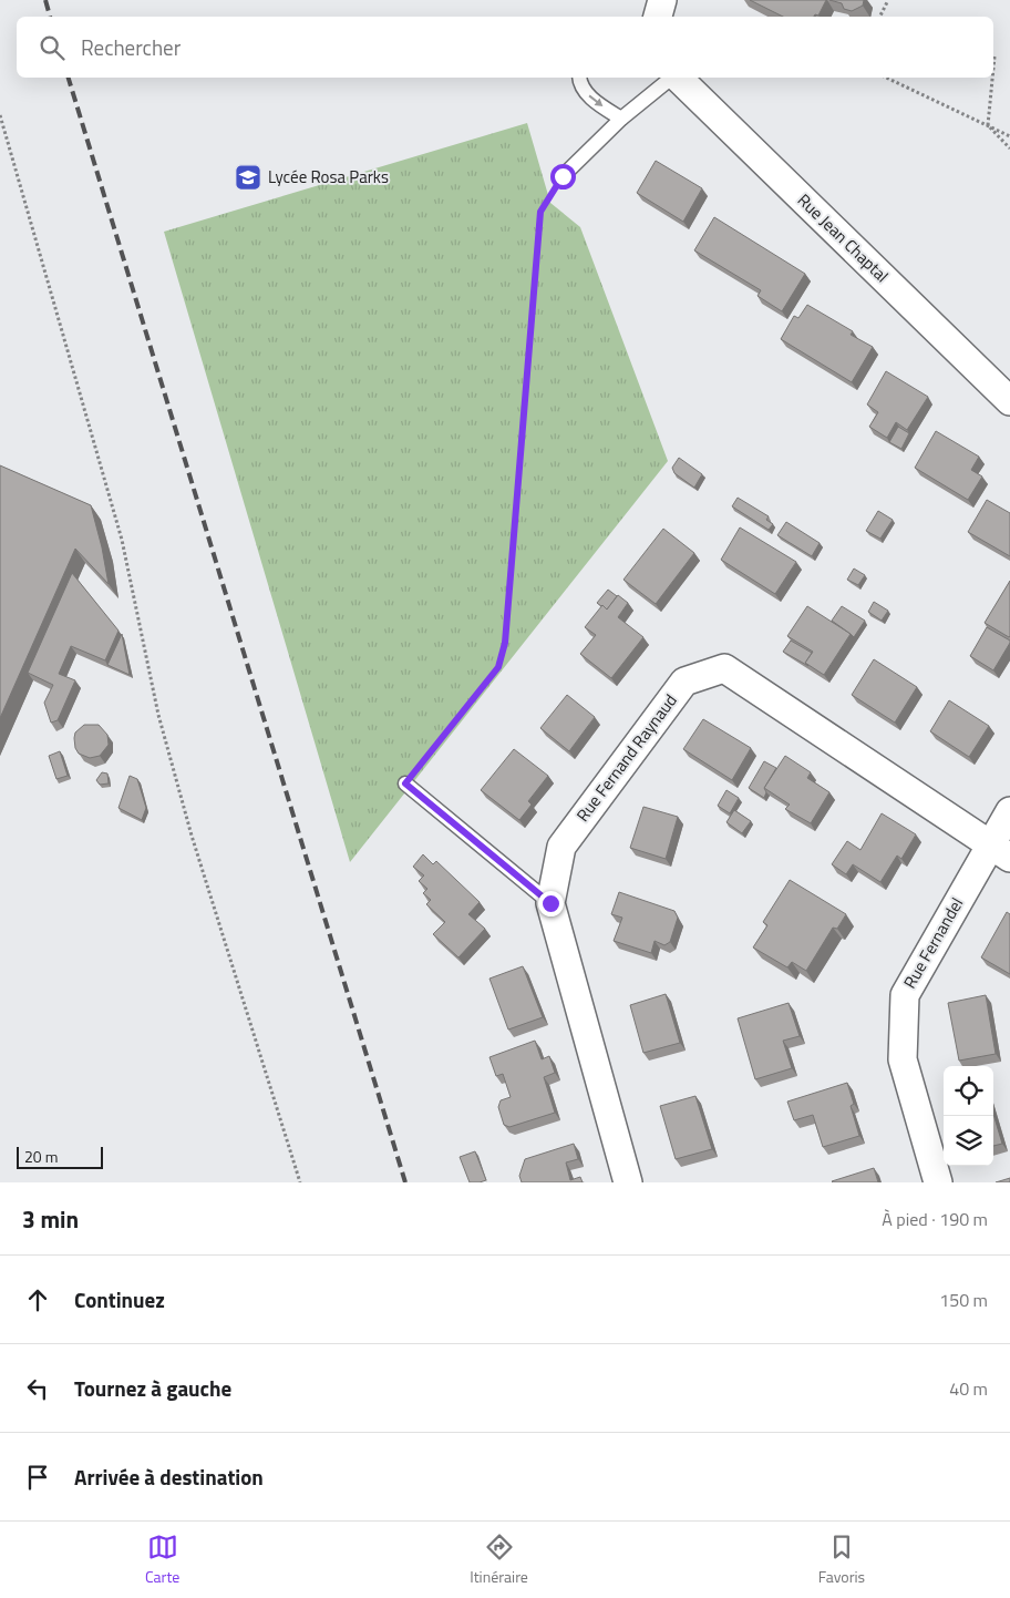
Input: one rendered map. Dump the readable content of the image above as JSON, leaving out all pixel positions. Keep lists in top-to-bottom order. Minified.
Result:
{"streets":{"street":["Rue Jean Chaptal","Rue Fernand Raynaud","Rue Fernandel"]},"crossings":[["Rue Fernand Raynaud","Rue Fernandel"]],"places":{"school or university":["Lycée Rosa Parks"]},"scale_bar":"20 m","page":{"search":"Rechercher","scale":"20 m","heading":["3 min","À pied · 190 m"],"list":[["Continuez","150 m"],["Tournez à gauche","40 m"],"Arrivée à destination"],"nav":["Carte","Itinéraire","Favoris"]}}
